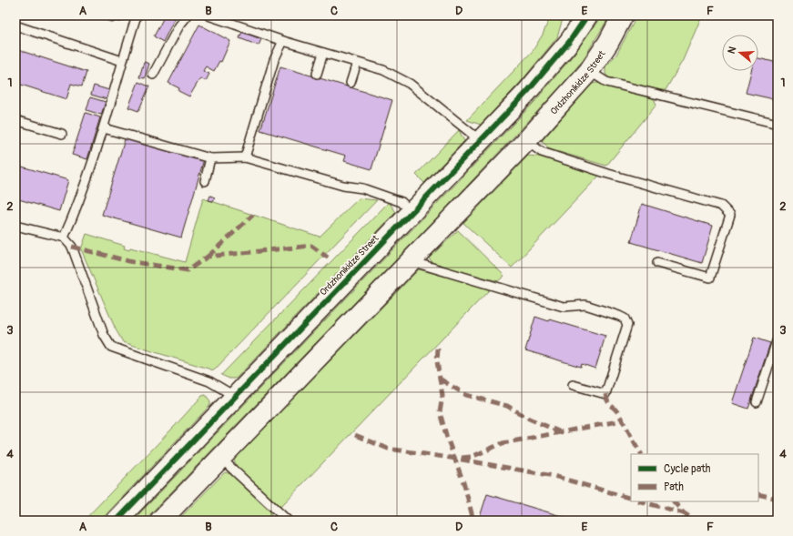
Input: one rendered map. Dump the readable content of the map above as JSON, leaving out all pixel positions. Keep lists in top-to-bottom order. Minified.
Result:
{"streets":{"street":["Ordzhonikidze Street"]},"legend":["Cycle path","Path"],"north":"left","grid":{"columns":["A","B","C","D","E","F"],"rows":["1","2","3","4"]}}
